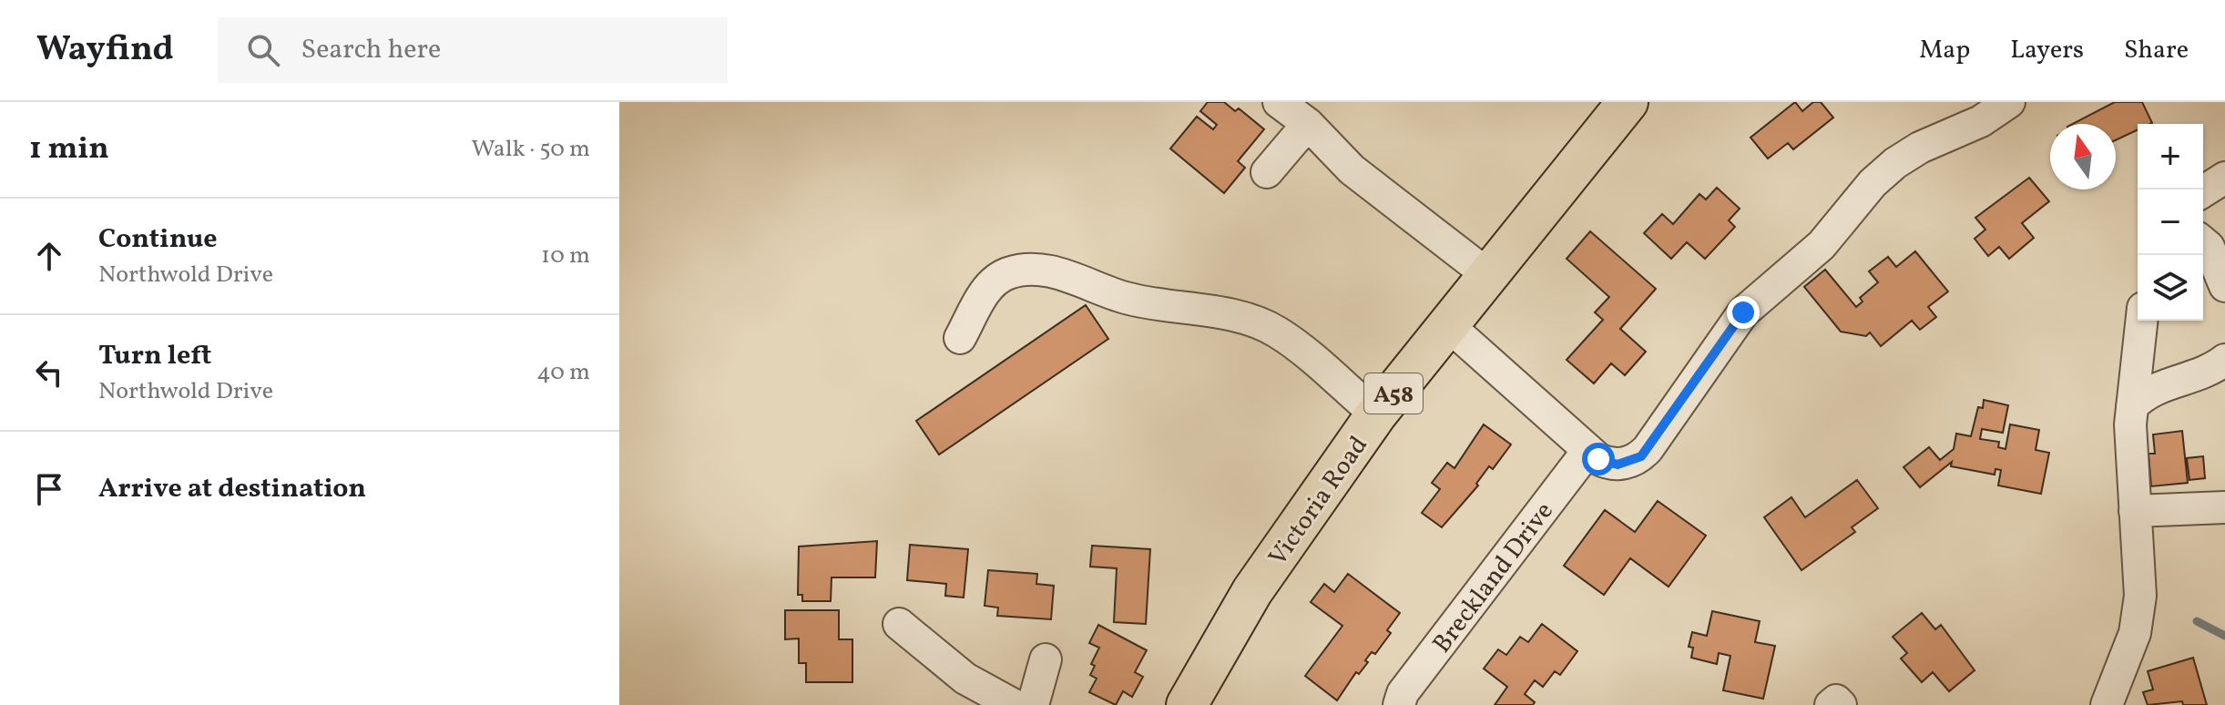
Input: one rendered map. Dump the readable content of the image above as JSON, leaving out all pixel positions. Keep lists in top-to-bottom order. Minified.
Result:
{"streets":{"highway":["A58","Victoria Road"],"street":["Breckland Drive"]},"north":"top","page":{"header":"Wayfind","search":"Search here","nav":["Map","Layers","Share"],"heading":["1 min","Walk · 50 m"],"map_buttons":["+","−"],"list":[["Continue","Northwold Drive","10 m"],["Turn left","Northwold Drive","40 m"],"Arrive at destination"]}}
